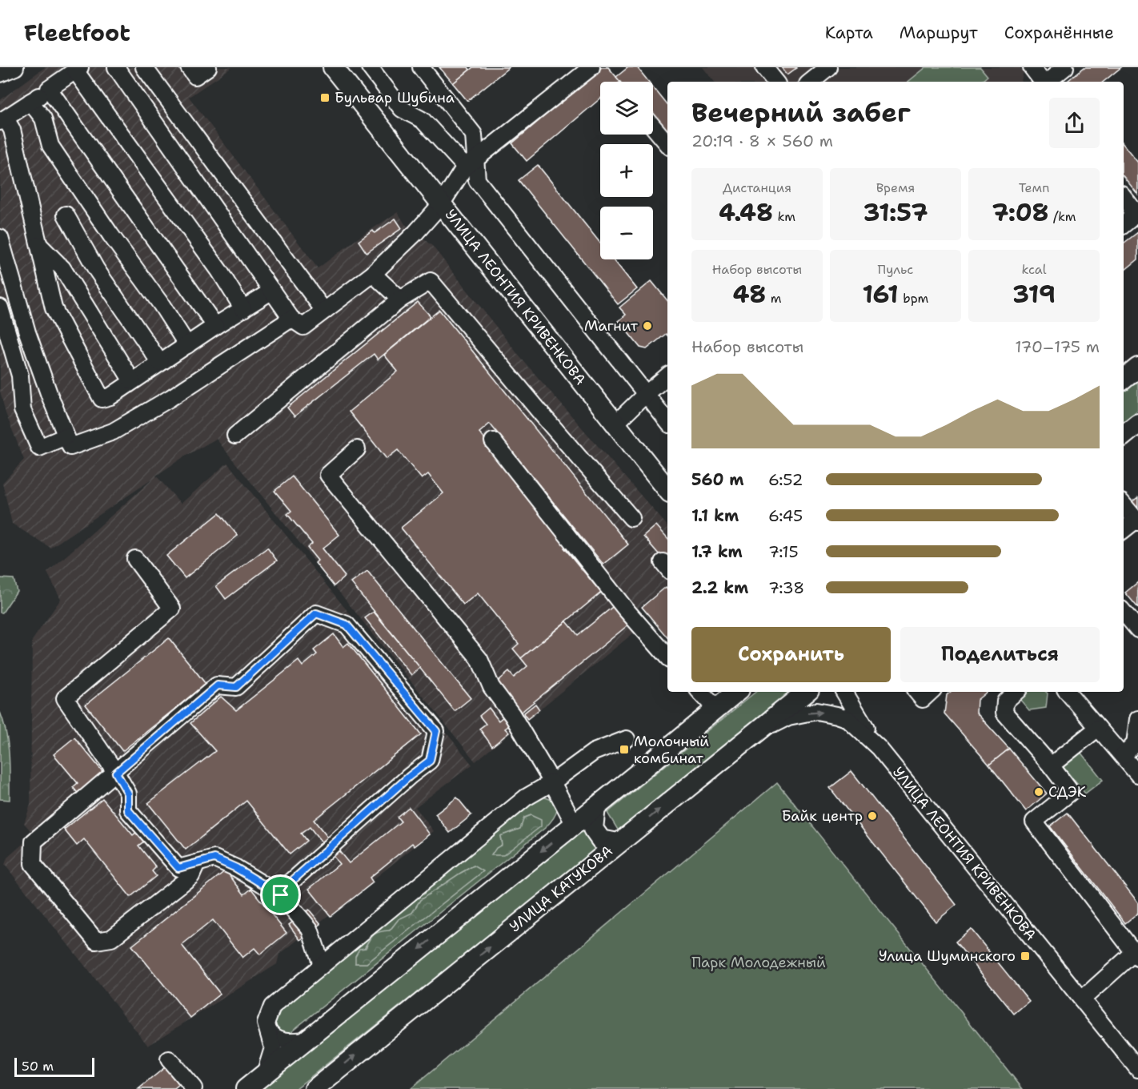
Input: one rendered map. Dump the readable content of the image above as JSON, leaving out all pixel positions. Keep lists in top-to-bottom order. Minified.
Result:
{"streets":{"main road":["УЛИЦА ЛЕОНТИЯ КРИВЕНКОВА","УЛИЦА КАТУКОВА"]},"crossings":[["УЛИЦА ЛЕОНТИЯ КРИВЕНКОВА","УЛИЦА КАТУКОВА"]],"parks":["Парк Молодежный"],"places":{"transit":["Бульвар Шубина","Молочный комбинат","Улица Шуминского"],"other":["Магнит","СДЭК","Байк центр"]},"scale_bar":"50 m","page":{"header":"Fleetfoot","nav":["Карта","Маршрут","Сохранённые"],"map_buttons":["+","−"],"heading":["Вечерний забег","20:19 · 8 × 560 m"],"stats":[["Дистанция","4.48 km"],["Время","31:57"],["Темп","7:08 /km"],["Набор высоты","48 m"],["Пульс","161 bpm"],["kcal","319"]],"chart":["Набор высоты","170–175 m"],"list":[{"name":"560 m","note":"6:52"},{"name":"1.1 km","note":"6:45"},{"name":"1.7 km","note":"7:15"},{"name":"2.2 km","note":"7:38"}],"buttons":["Сохранить","Поделиться"],"scale":"50 m"}}
